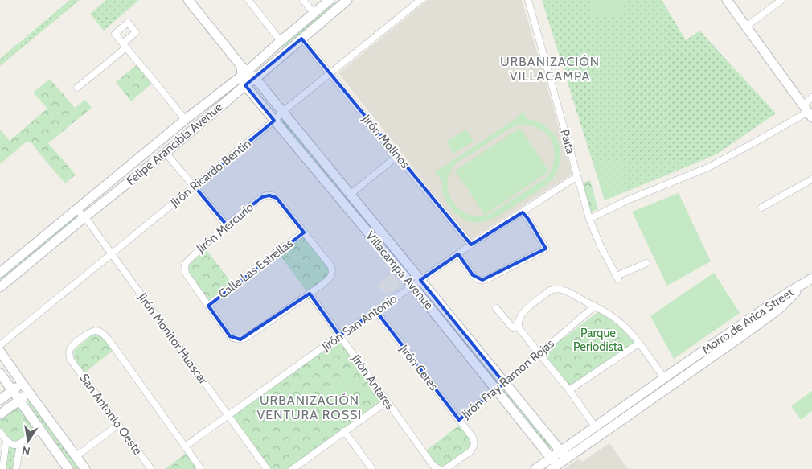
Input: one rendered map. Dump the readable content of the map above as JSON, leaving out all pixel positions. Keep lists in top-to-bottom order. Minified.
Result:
{"streets":{"main road":["Felipe Arancibia Avenue","Villacampa Avenue","Morro de Arica Street"],"street":["Jirón Molinos","Paita","Jirón Ricardo Bentin","Jirón Mercurio","Calle Las Estrellas","Jirón San Antonio","Jirón Monitor Huascar","Jirón Ceres","Jirón Fray Ramon Rojas","Jirón Antares","San Antonio Oeste"]},"crossings":[["Jirón Molinos","Felipe Arancibia Avenue"],["Jirón Molinos","Jirón Ricardo Bentin"],["Jirón Molinos","Jirón San Antonio"],["Paita","Jirón San Antonio"],["Felipe Arancibia Avenue","Villacampa Avenue"],["Felipe Arancibia Avenue","Jirón Monitor Huascar"],["Jirón Ricardo Bentin","Villacampa Avenue"],["Jirón Ricardo Bentin","Jirón Monitor Huascar"],["Jirón Mercurio","Calle Las Estrellas"],["Villacampa Avenue","Morro de Arica Street"],["Villacampa Avenue","Jirón San Antonio"],["Villacampa Avenue","Jirón Fray Ramon Rojas"],["Jirón San Antonio","Jirón Monitor Huascar"],["Jirón San Antonio","Jirón Ceres"],["Jirón San Antonio","Jirón Antares"],["Jirón San Antonio","San Antonio Oeste"],["Jirón Ceres","Jirón Fray Ramon Rojas"]],"districts":["URBANIZACIÓN VILLACAMPA","URBANIZACIÓN VENTURA ROSSI"],"parks":["Parque Periodista"],"north":"bottom"}
